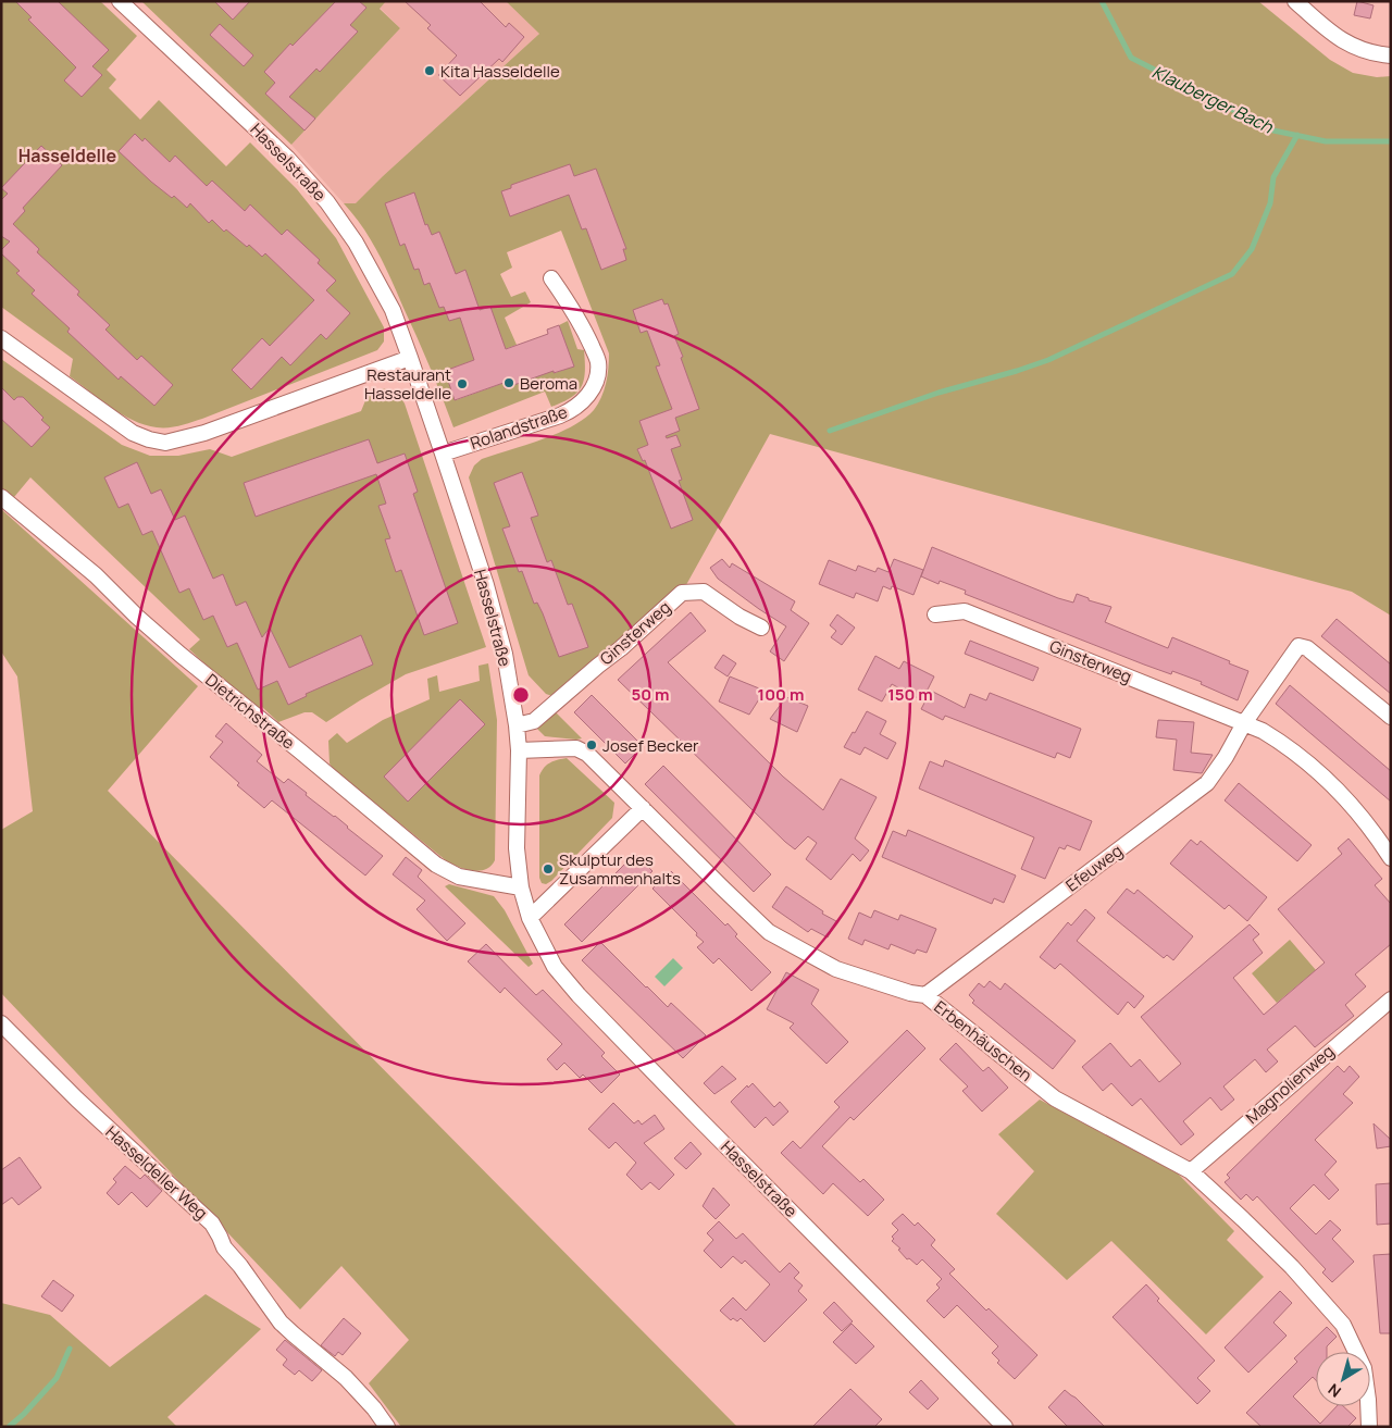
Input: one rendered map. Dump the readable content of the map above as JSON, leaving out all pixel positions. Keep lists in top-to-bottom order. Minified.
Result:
{"streets":{"street":["Hasselstraße","Rolandstraße","Ginsterweg","Dietrichstraße","Efeuweg","Erbenhäuschen","Magnolienweg","Hasseldeller Weg"]},"crossings":[["Hasselstraße","Rolandstraße"],["Hasselstraße","Ginsterweg"],["Hasselstraße","Dietrichstraße"],["Hasselstraße","Erbenhäuschen"],["Ginsterweg","Efeuweg"],["Efeuweg","Erbenhäuschen"],["Erbenhäuschen","Magnolienweg"]],"districts":["Hasseldelle"],"water":["Klauberger Bach"],"places":["Kita Hasseldelle","Beroma","Restaurant Hasseldelle","Josef Becker","Skulptur des Zusammenhalts"],"north":"bottom left","rings":["50 m","100 m","150 m"]}
